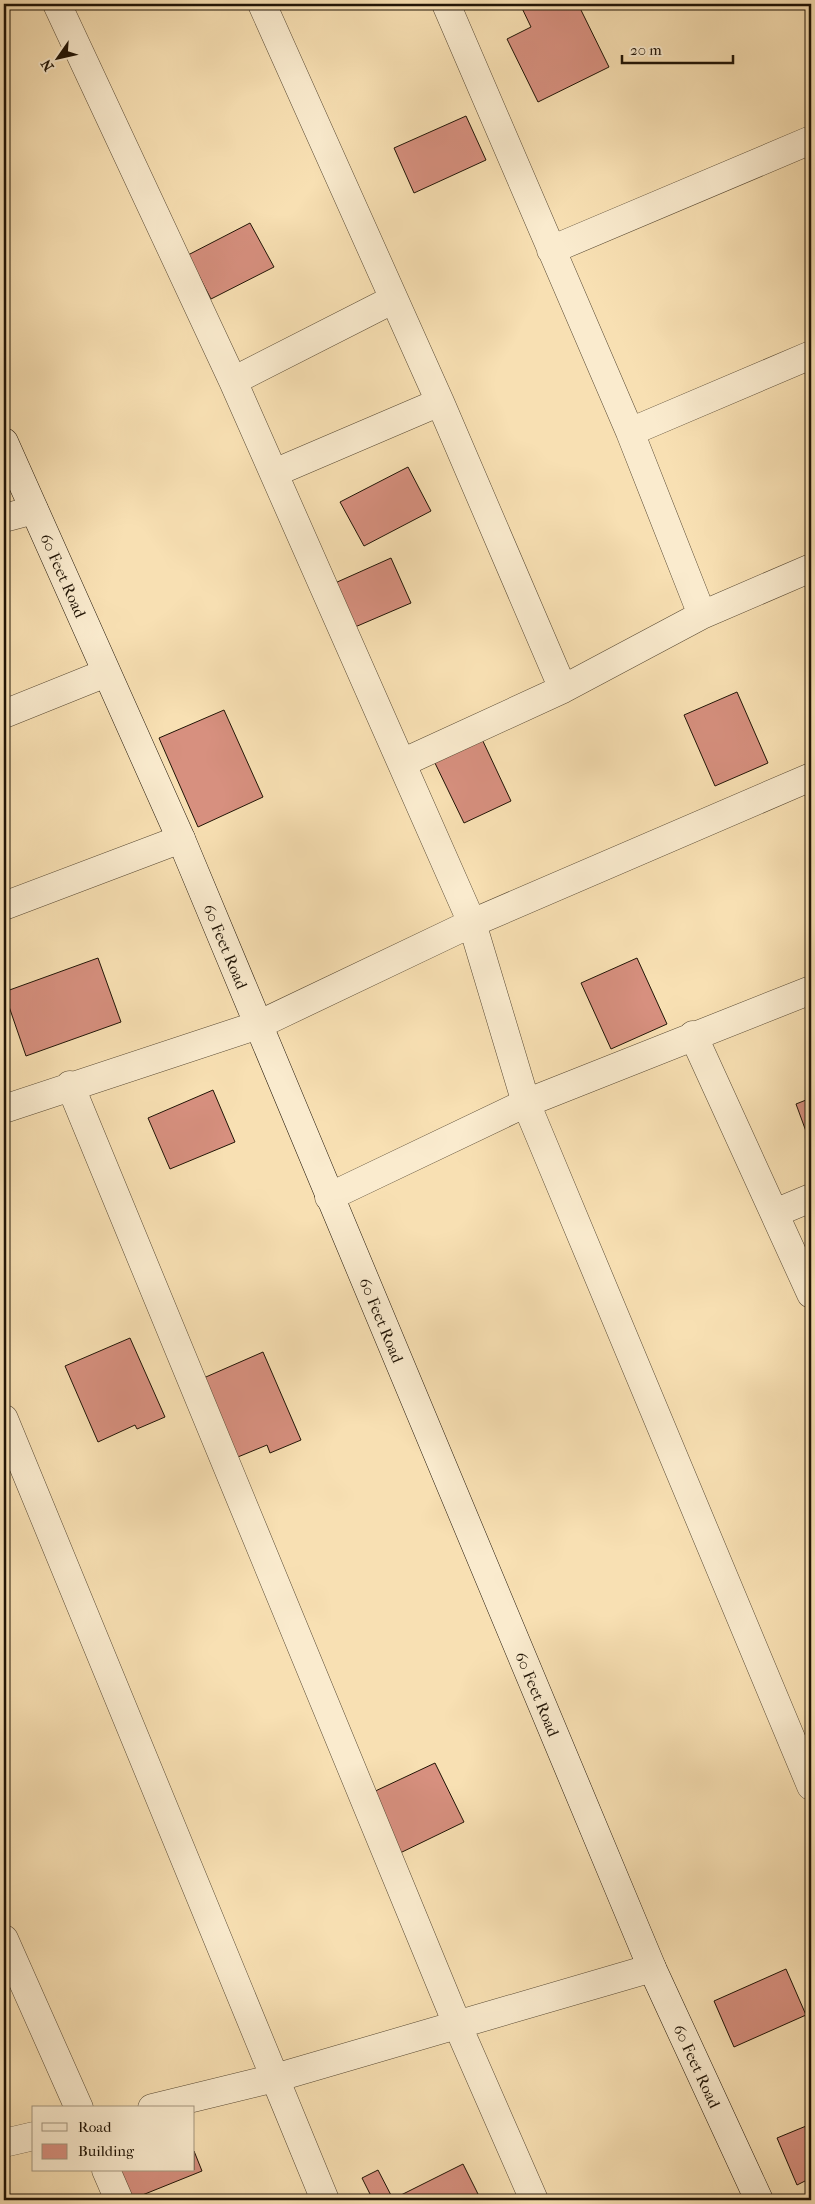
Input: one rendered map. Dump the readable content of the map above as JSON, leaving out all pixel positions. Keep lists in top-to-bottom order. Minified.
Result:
{"streets":{"street":["60 Feet Road"]},"legend":["Road","Building"],"scale_bar":"20 m","north":"bottom left"}
